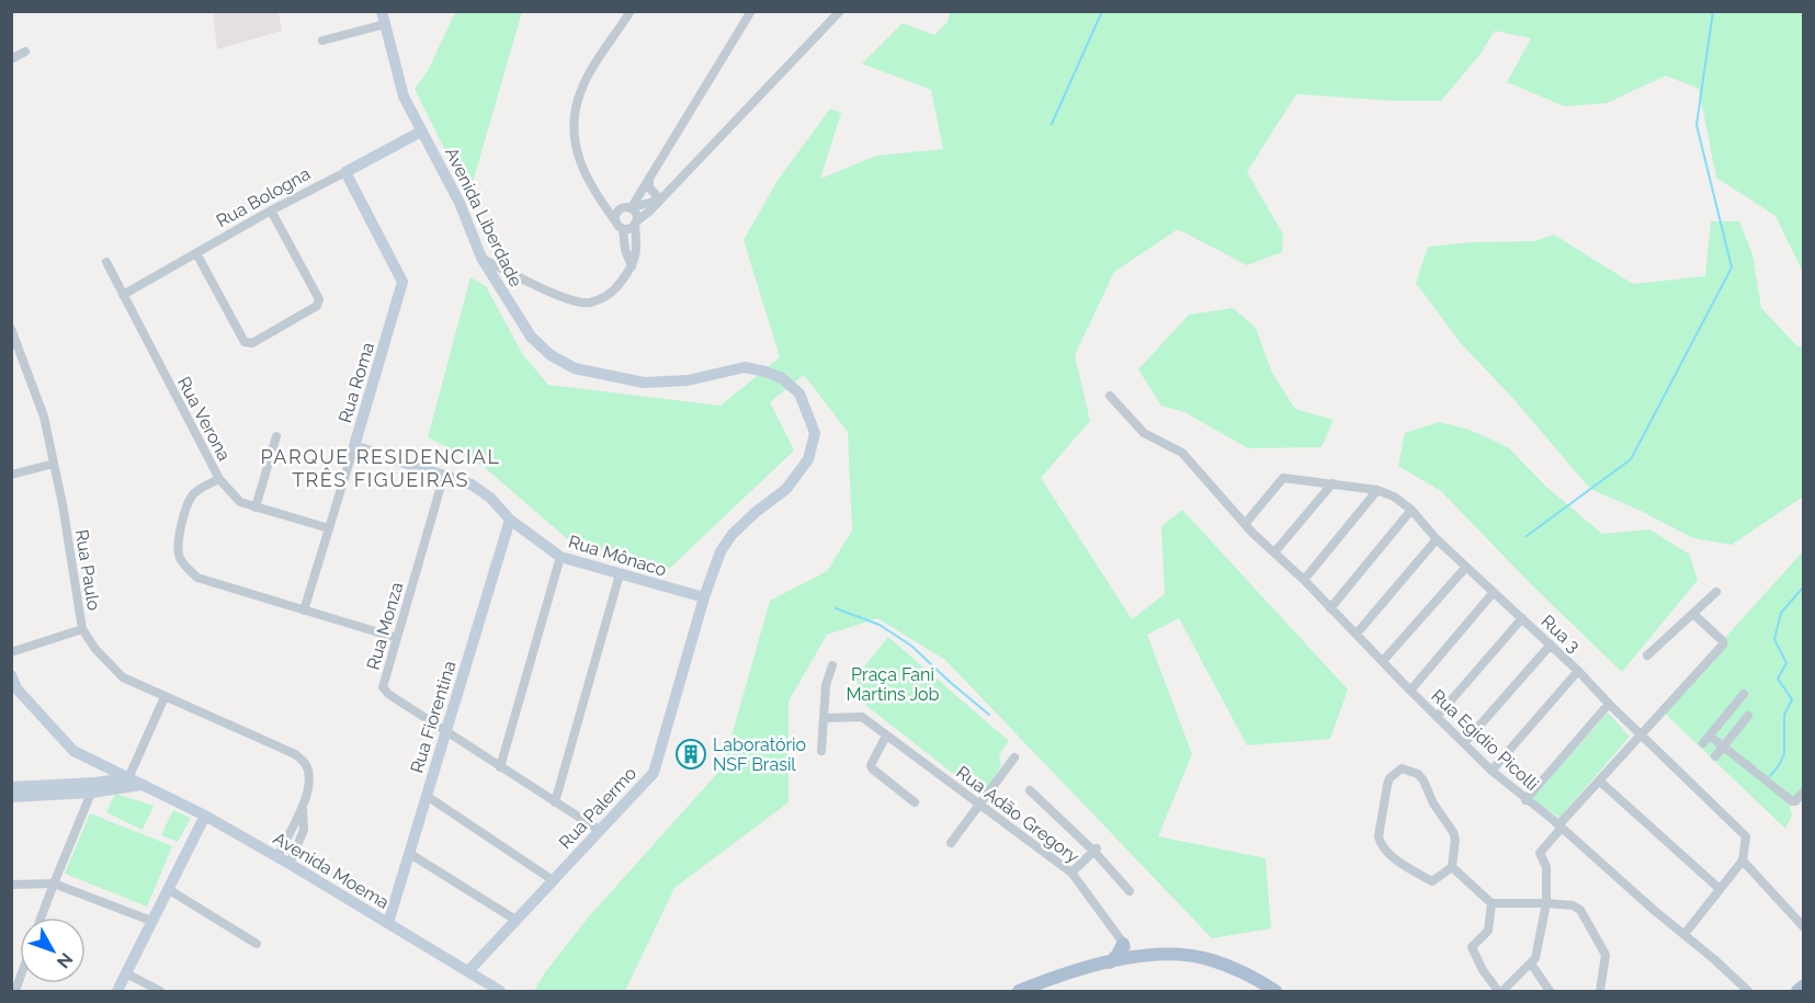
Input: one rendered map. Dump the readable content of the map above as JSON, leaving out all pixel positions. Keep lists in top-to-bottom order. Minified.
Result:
{"streets":{"main road":["Rua Bologna","Avenida Liberdade","Rua Roma","Rua Mônaco","Rua Fiorentina","Rua Palermo","Avenida Moema"],"street":["Rua Verona","Rua Paulo","Rua Monza","Rua 3","Rua Egidio Picolli","Rua Adão Gregory"]},"crossings":[["Rua Bologna","Avenida Liberdade"],["Rua Bologna","Rua Roma"],["Rua Bologna","Rua Verona"],["Avenida Liberdade","Rua Mônaco"],["Avenida Liberdade","Rua Palermo"],["Rua Roma","Rua Verona"],["Rua Roma","Rua Mônaco"],["Rua Mônaco","Rua Monza"],["Rua Mônaco","Rua Fiorentina"],["Rua Mônaco","Rua Palermo"],["Rua Paulo","Avenida Moema"],["Rua Monza","Rua Fiorentina"],["Rua Monza","Rua Palermo"],["Rua 3","Rua Egidio Picolli"],["Rua Fiorentina","Avenida Moema"],["Rua Palermo","Avenida Moema"]],"districts":["PARQUE RESIDENCIAL TRÊS FIGUEIRAS"],"parks":["Praça Fani Martins Job"],"places":{"building":["Laboratório NSF Brasil"]},"north":"bottom right"}
